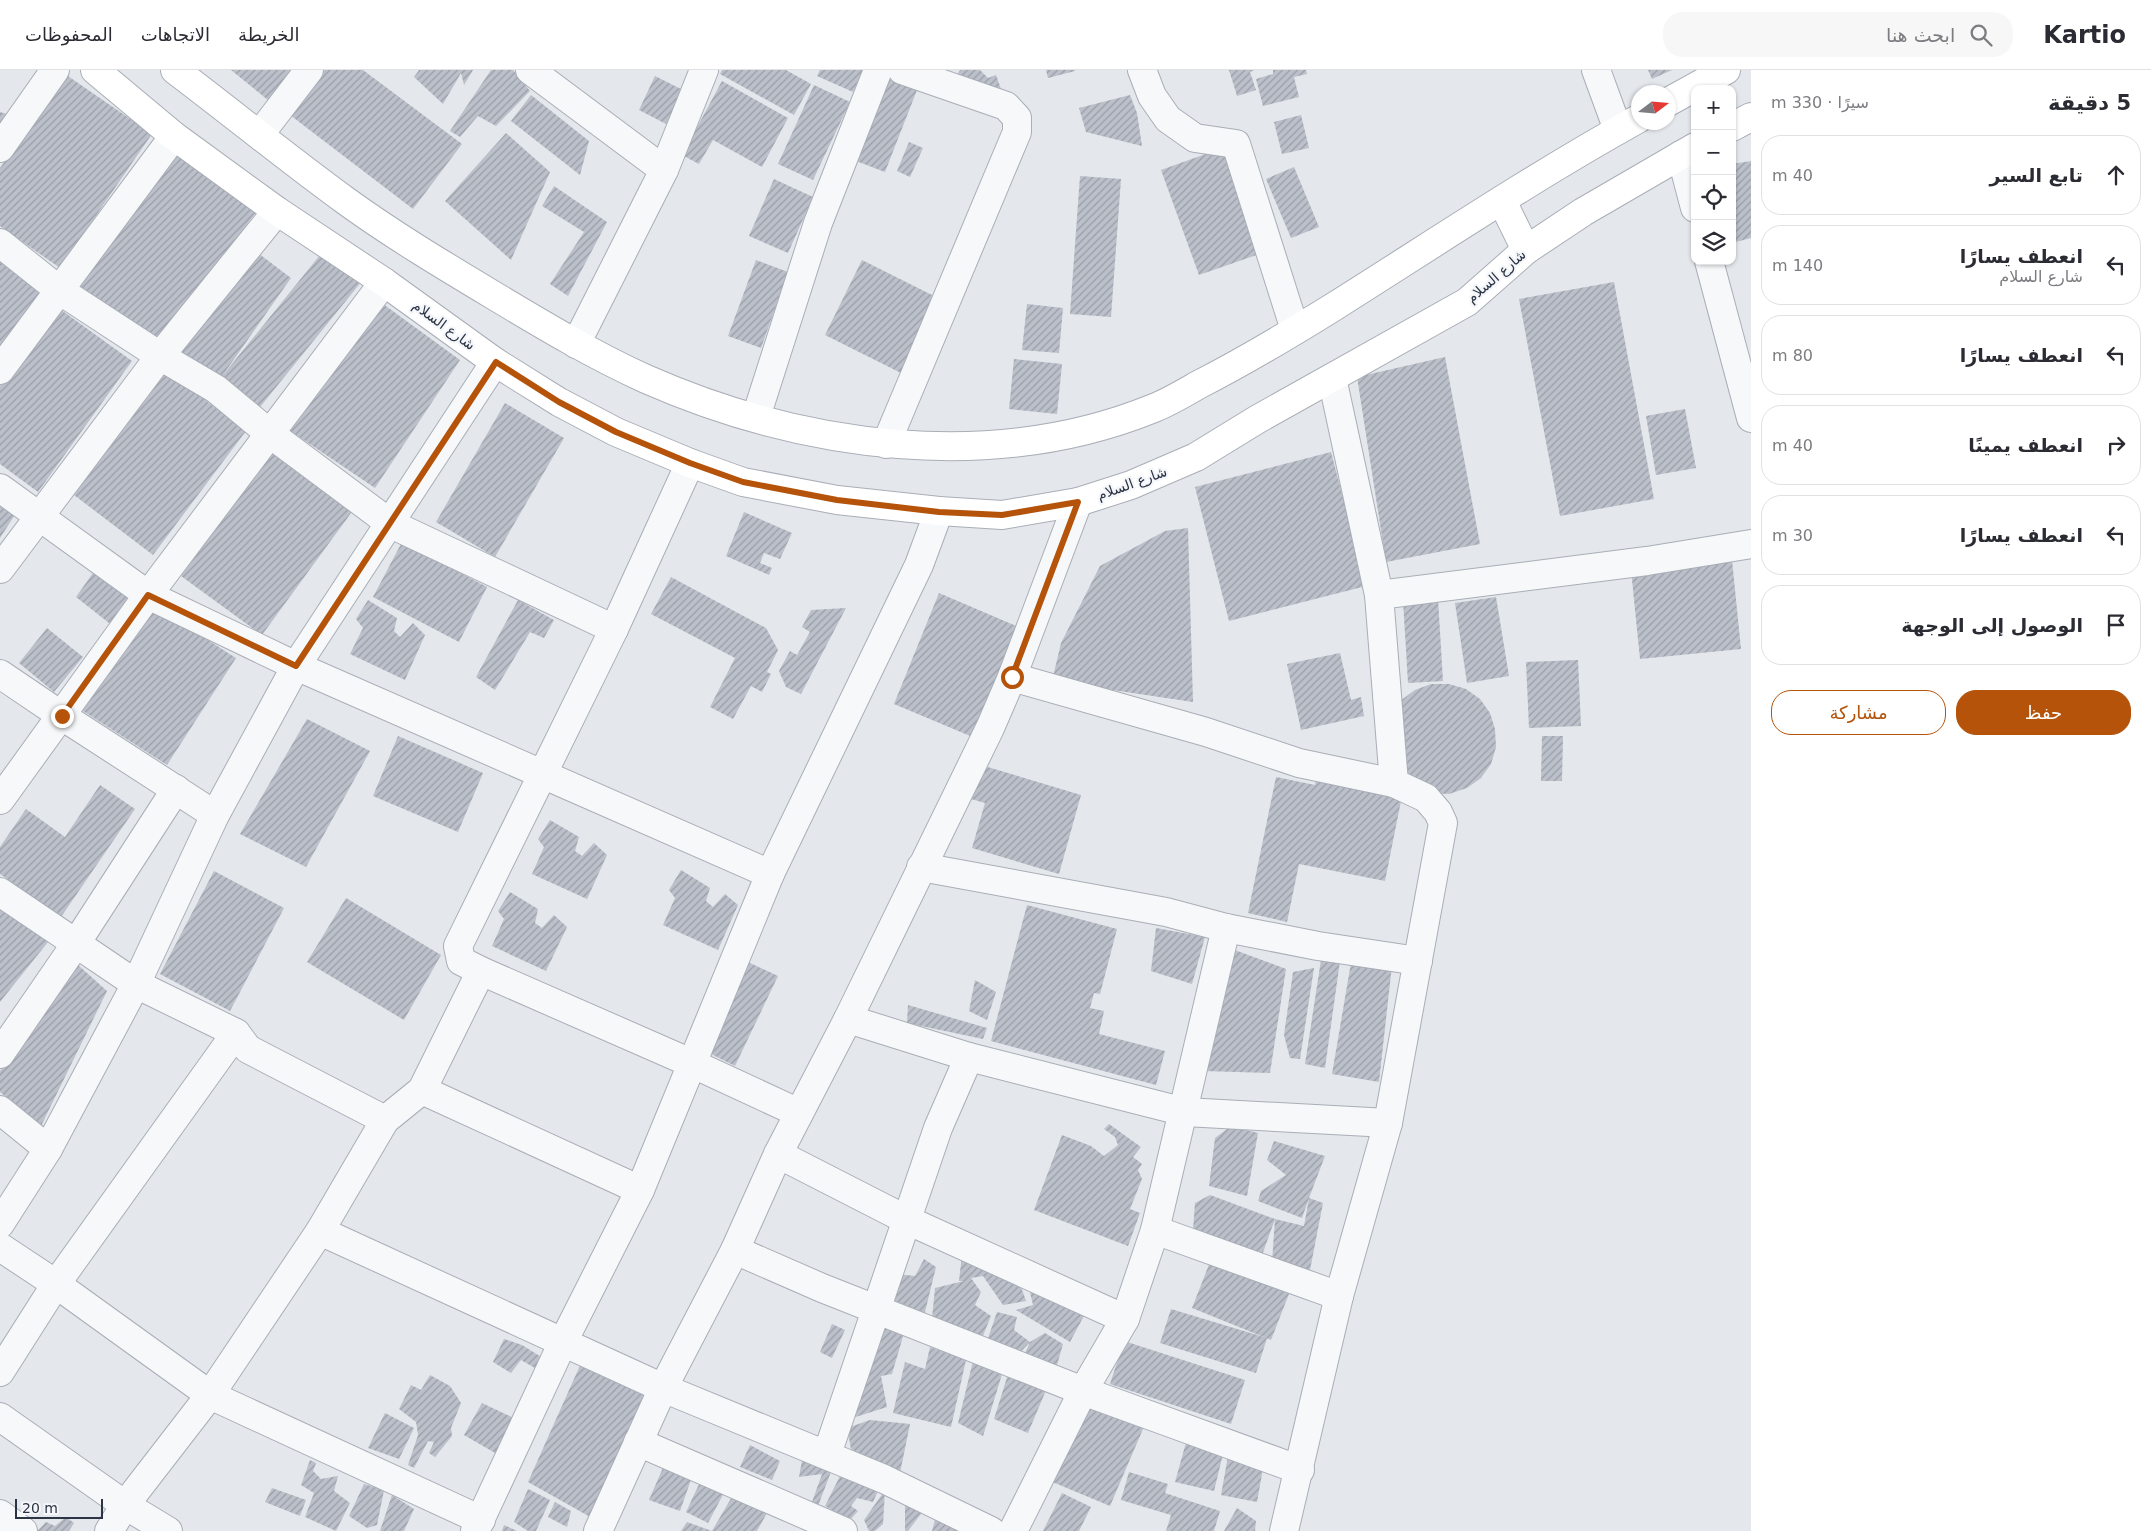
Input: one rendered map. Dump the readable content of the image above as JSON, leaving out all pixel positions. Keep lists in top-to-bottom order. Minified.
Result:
{"streets":{"street":["شارع السلام"]},"scale_bar":"20 m","north":"right","page":{"header":"Kartio","search":"ابحث هنا","nav":["الخريطة","الاتجاهات","المحفوظات"],"heading":["5 دقيقة","سيرًا · 330 m"],"map_buttons":["+","−"],"list":[["تابع السير","40 m"],["انعطف يسارًا","شارع السلام","140 m"],["انعطف يسارًا","80 m"],["انعطف يمينًا","40 m"],["انعطف يسارًا","30 m"],"الوصول إلى الوجهة"],"buttons":["حفظ","مشاركة"],"scale":"20 m"}}
